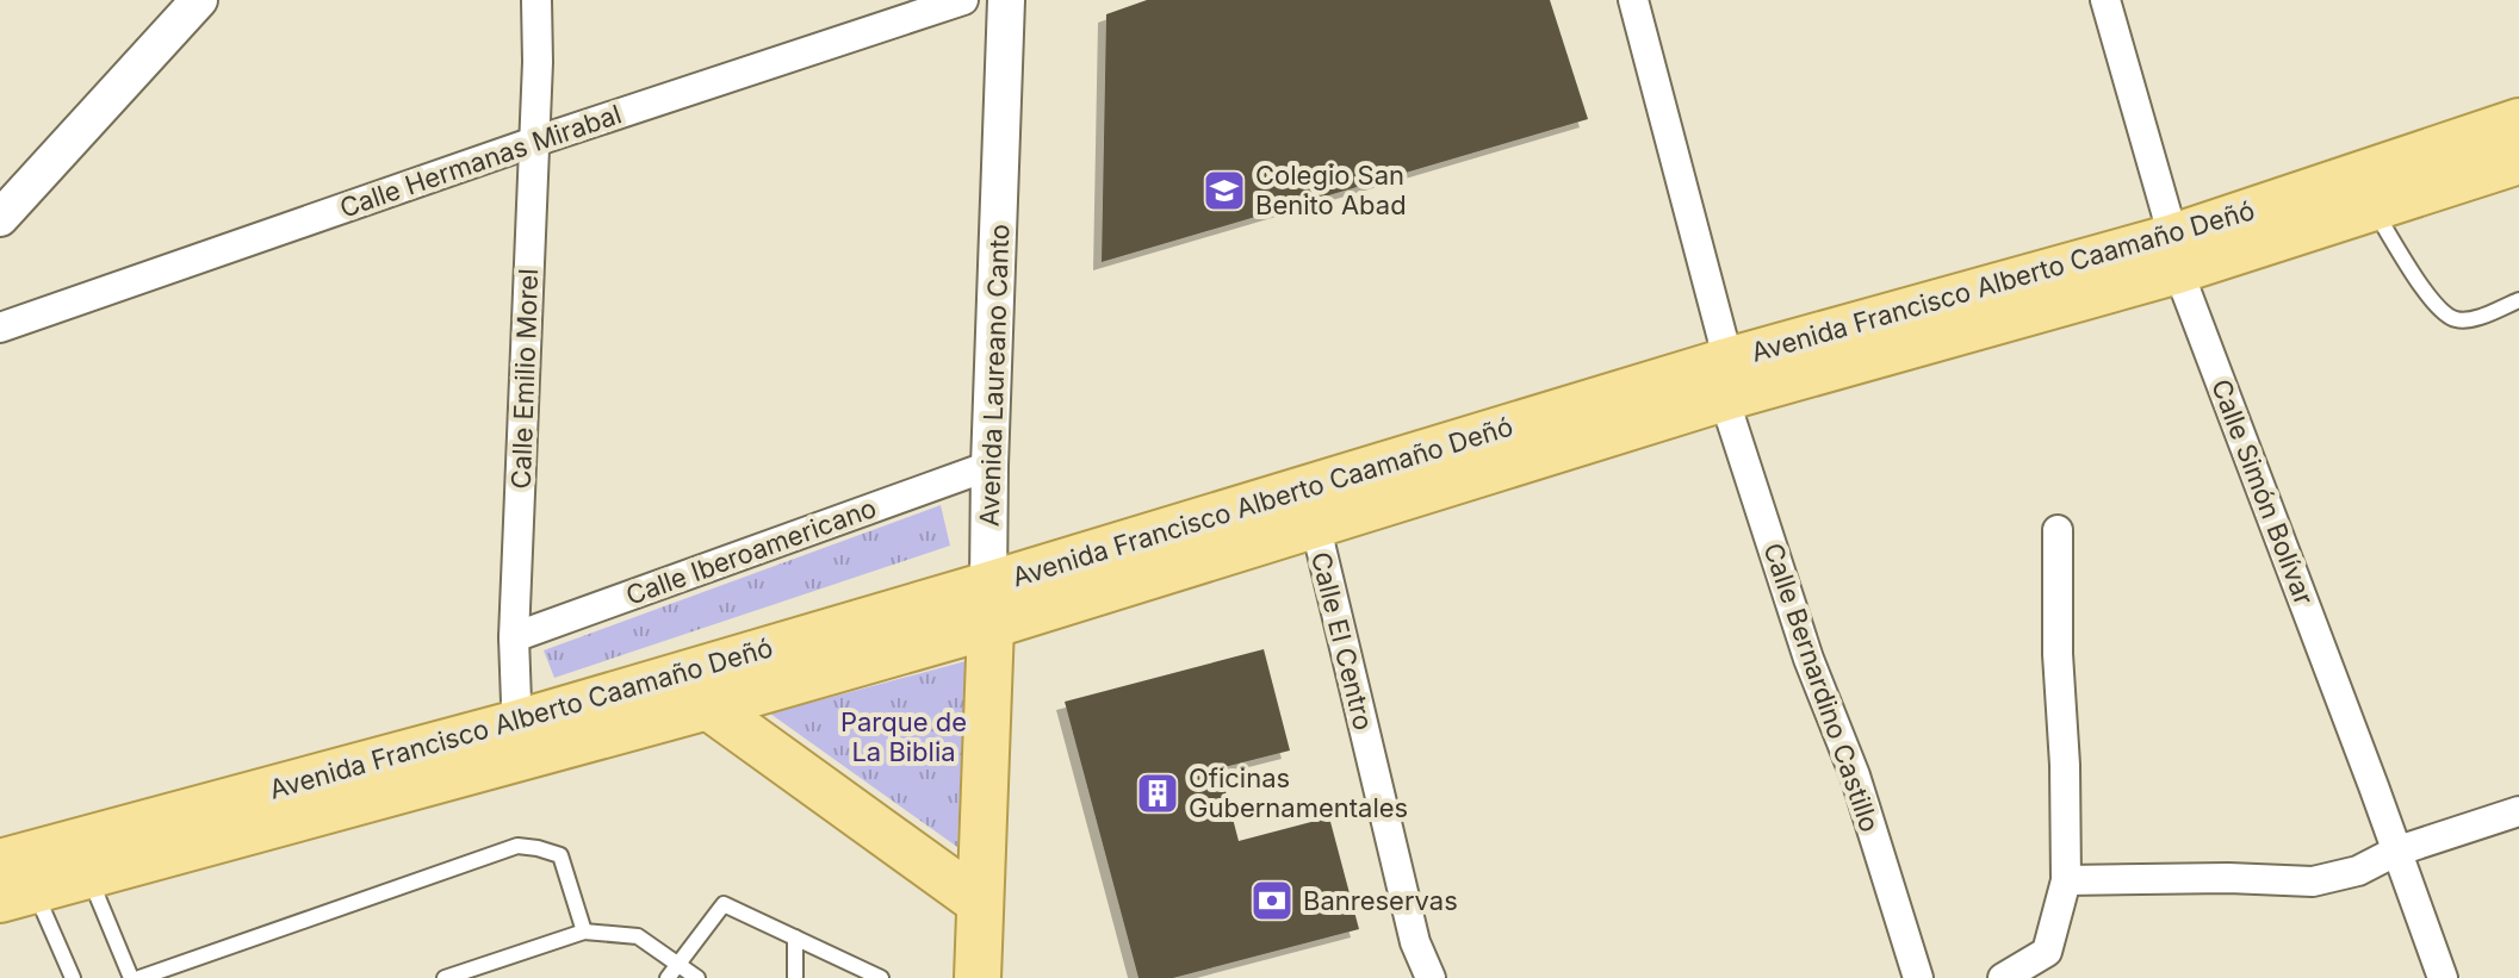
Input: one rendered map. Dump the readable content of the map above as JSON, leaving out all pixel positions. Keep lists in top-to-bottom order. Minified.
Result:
{"streets":{"main road":["Avenida Francisco Alberto Caamaño Deñó","Avenida Laureano Canto"],"street":["Calle Hermanas Mirabal","Calle Emilio Morel","Calle Simón Bolívar","Calle Iberoamericano","Calle El Centro","Calle Bernardino Castillo"]},"crossings":[["Calle Hermanas Mirabal","Calle Emilio Morel"],["Avenida Francisco Alberto Caamaño Deñó","Avenida Laureano Canto"],["Avenida Francisco Alberto Caamaño Deñó","Calle Emilio Morel"],["Avenida Francisco Alberto Caamaño Deñó","Calle Simón Bolívar"],["Avenida Francisco Alberto Caamaño Deñó","Calle El Centro"],["Avenida Francisco Alberto Caamaño Deñó","Calle Bernardino Castillo"],["Avenida Laureano Canto","Calle Iberoamericano"],["Calle Emilio Morel","Calle Iberoamericano"]],"parks":["Parque de La Biblia"],"places":{"school or university":["Colegio San Benito Abad"],"building":["Oficinas Gubernamentales"],"bank":["Banreservas"]}}
